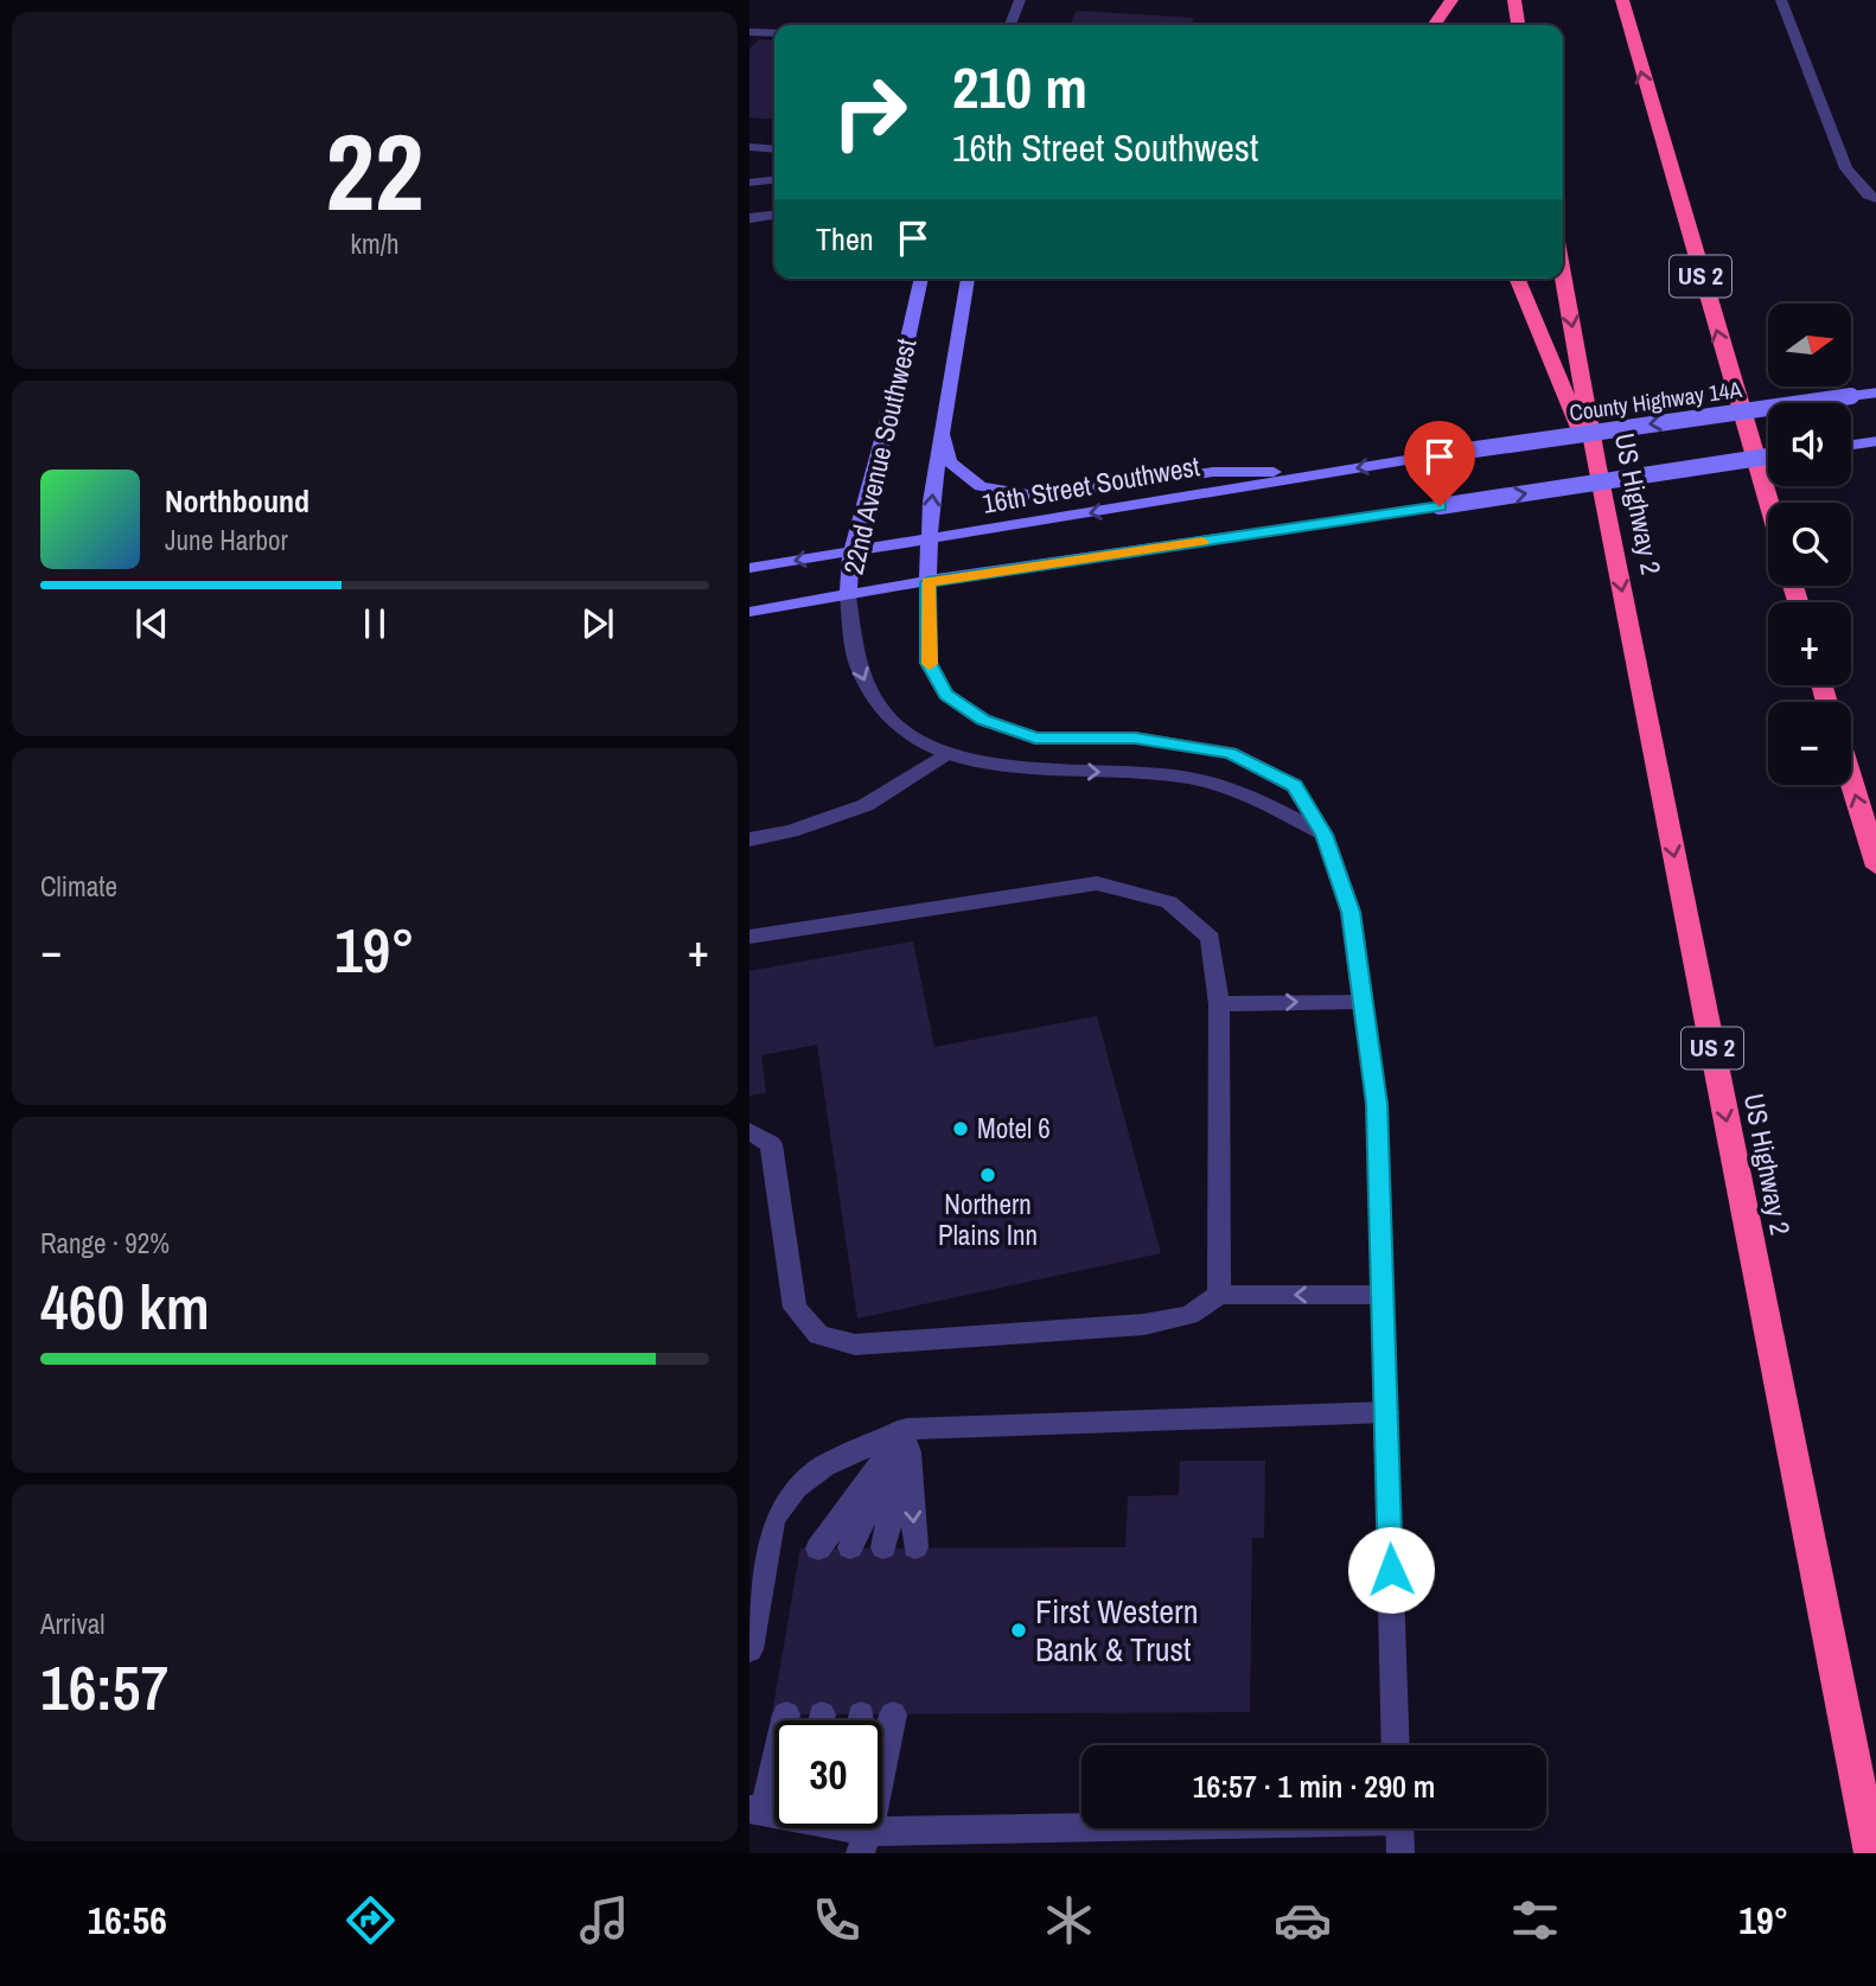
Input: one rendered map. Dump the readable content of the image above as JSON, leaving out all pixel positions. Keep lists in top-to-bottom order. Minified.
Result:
{"streets":{"highway":["US 2","US Highway 2"],"main road":["County Highway 14A","22nd Avenue Southwest","16th Street Southwest"]},"crossings":[["County Highway 14A","16th Street Southwest"],["22nd Avenue Southwest","16th Street Southwest"]],"places":["Motel 6","Northern Plains Inn","First Western Bank & Trust"],"north":"right","page":{"tile":[["22","km/h"],"Climate",["Range · 92%","460 km"],["Arrival","16:57"]],"turn":["210 m","16th Street Southwest"],"then":"Then","map_buttons":["+","−"],"song":["Northbound","June Harbor"],"heat":["−","19°","+"],"limit":"30","trip":"16:57 · 1 min · 290 m","tabs":["16:56","19°"]}}
